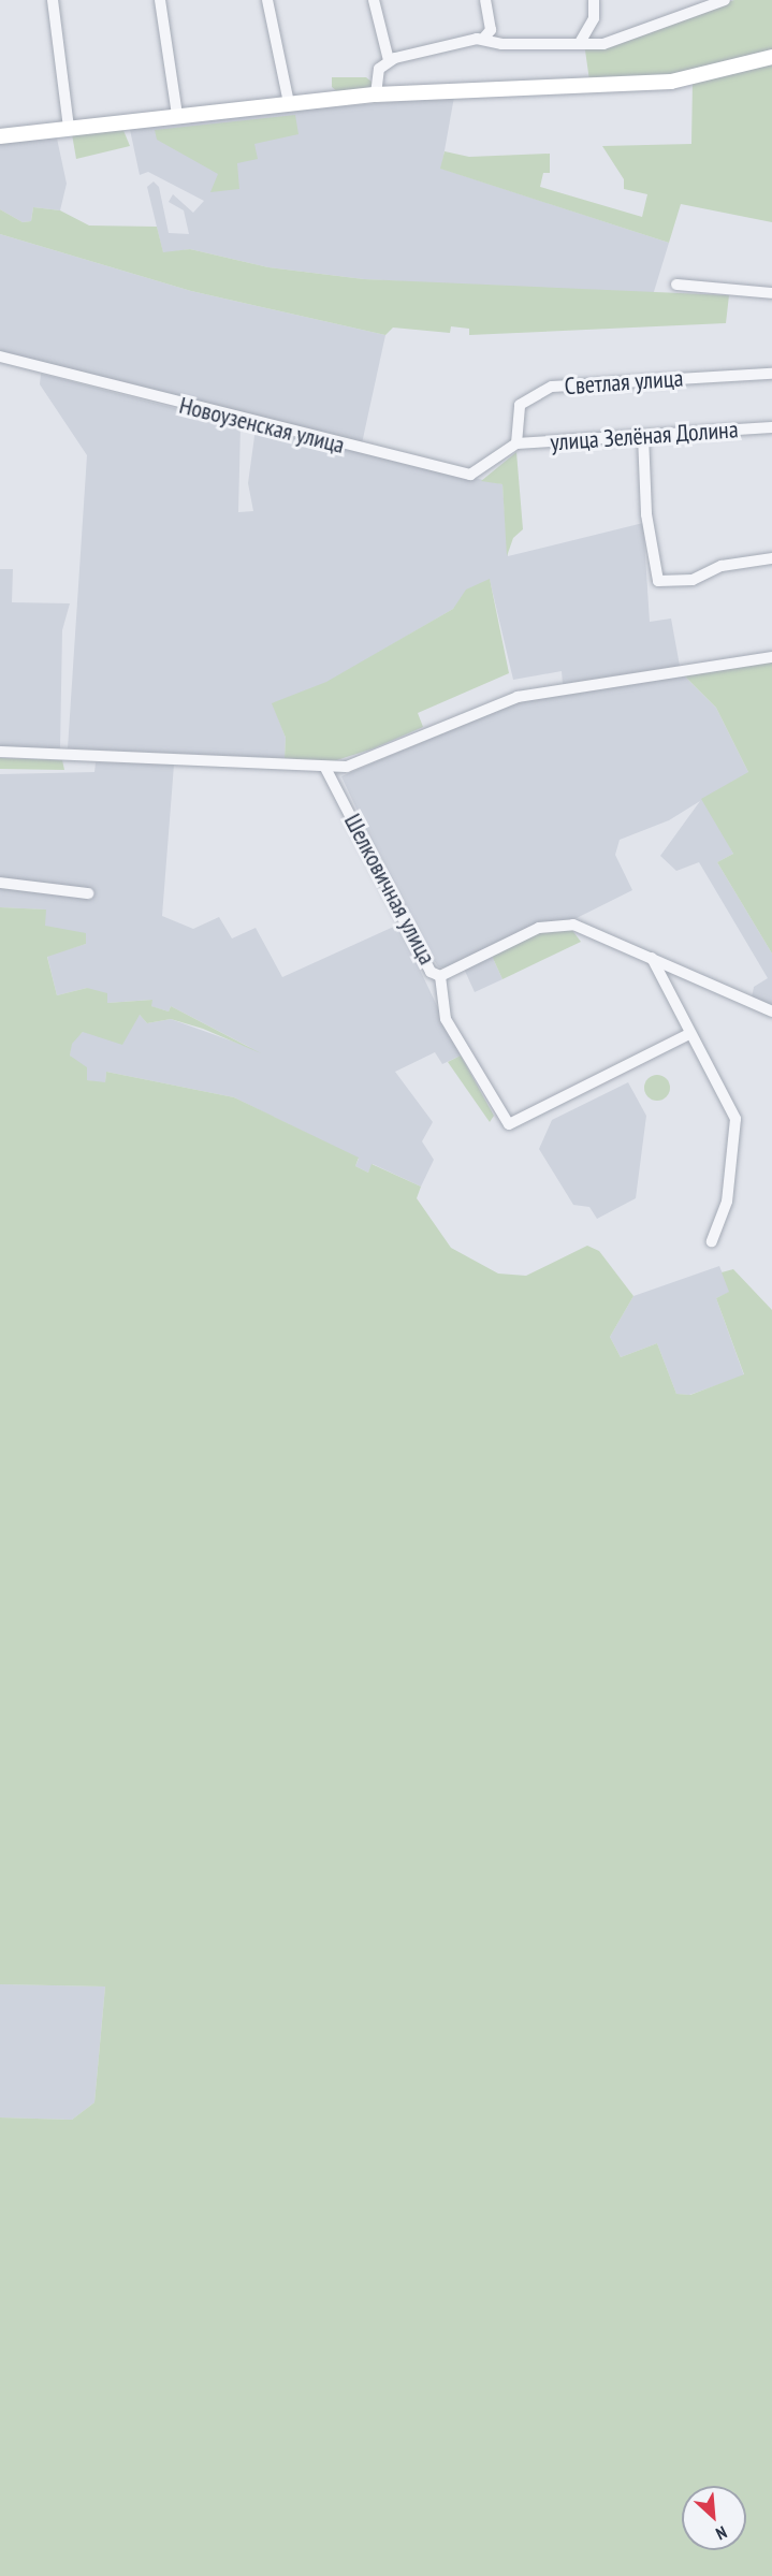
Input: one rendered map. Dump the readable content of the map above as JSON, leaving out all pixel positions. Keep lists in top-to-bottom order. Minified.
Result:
{"streets":{"street":["Светлая улица","Новоузенская улица","улица Зелёная Долина","Шелковичная улица"]},"crossings":[["Светлая улица","Новоузенская улица"],["Светлая улица","улица Зелёная Долина"],["Новоузенская улица","улица Зелёная Долина"]],"north":"bottom right"}
